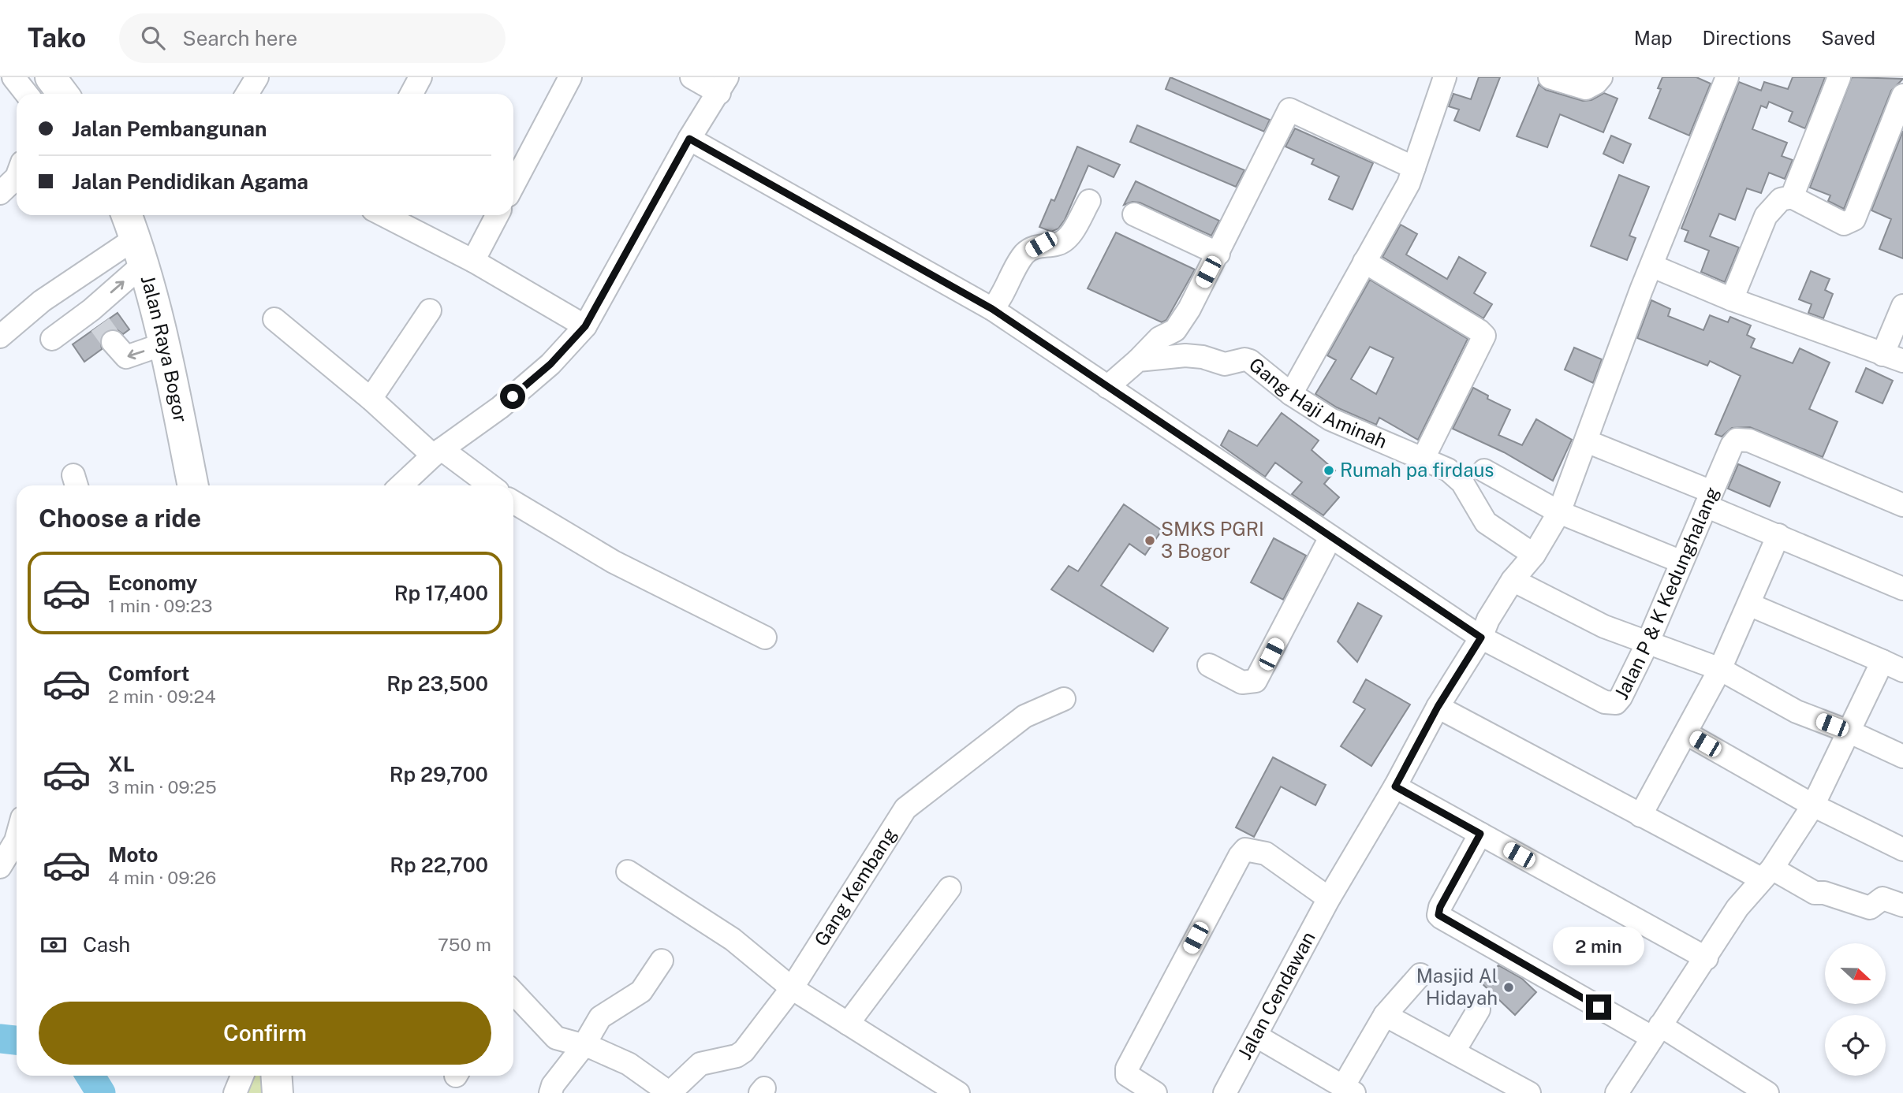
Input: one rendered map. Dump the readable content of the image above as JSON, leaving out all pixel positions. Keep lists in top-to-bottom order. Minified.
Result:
{"streets":{"highway":["Jalan Raya Bogor"],"street":["Gang Haji Aminah","Jalan P & K Kedunghalang","Gang Kembang","Jalan Cendawan"]},"crossings":[["Gang Haji Aminah","Jalan Cendawan"],["Jalan P & K Kedunghalang","Jalan Cendawan"]],"places":["Rumah pa firdaus","SMKS PGRI 3 Bogor","Masjid Al Hidayah"],"north":"right","page":{"header":"Tako","search":"Search here","nav":["Map","Directions","Saved"],"banner":["Jalan Pembangunan","Jalan Pendidikan Agama"],"heading":"Choose a ride","list":[{"name":"Economy","note":"1 min · 09:23","value":"Rp 17,400"},{"name":"Comfort","note":"2 min · 09:24","value":"Rp 23,500"},{"name":"XL","note":"3 min · 09:25","value":"Rp 29,700"},{"name":"Moto","note":"4 min · 09:26","value":"Rp 22,700"}],"pay":["Cash","750 m"],"bubble":"2 min","buttons":"Confirm"}}
